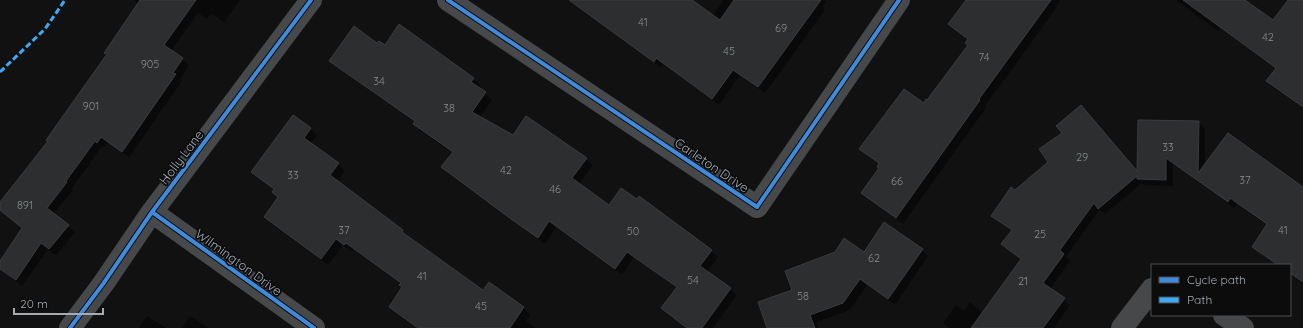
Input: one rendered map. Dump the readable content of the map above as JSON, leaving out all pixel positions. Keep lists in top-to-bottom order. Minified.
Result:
{"streets":{"street":["Holly Lane","Carleton Drive","Wilmington Drive"]},"crossings":[["Holly Lane","Wilmington Drive"]],"house_numbers":["41","69","42","45","74","905","34","901","38","33","29","42","33","37","66","46","891","37","41","50","25","62","41","54","21","58","45"],"legend":["Cycle path","Path"],"scale_bar":"20 m"}
